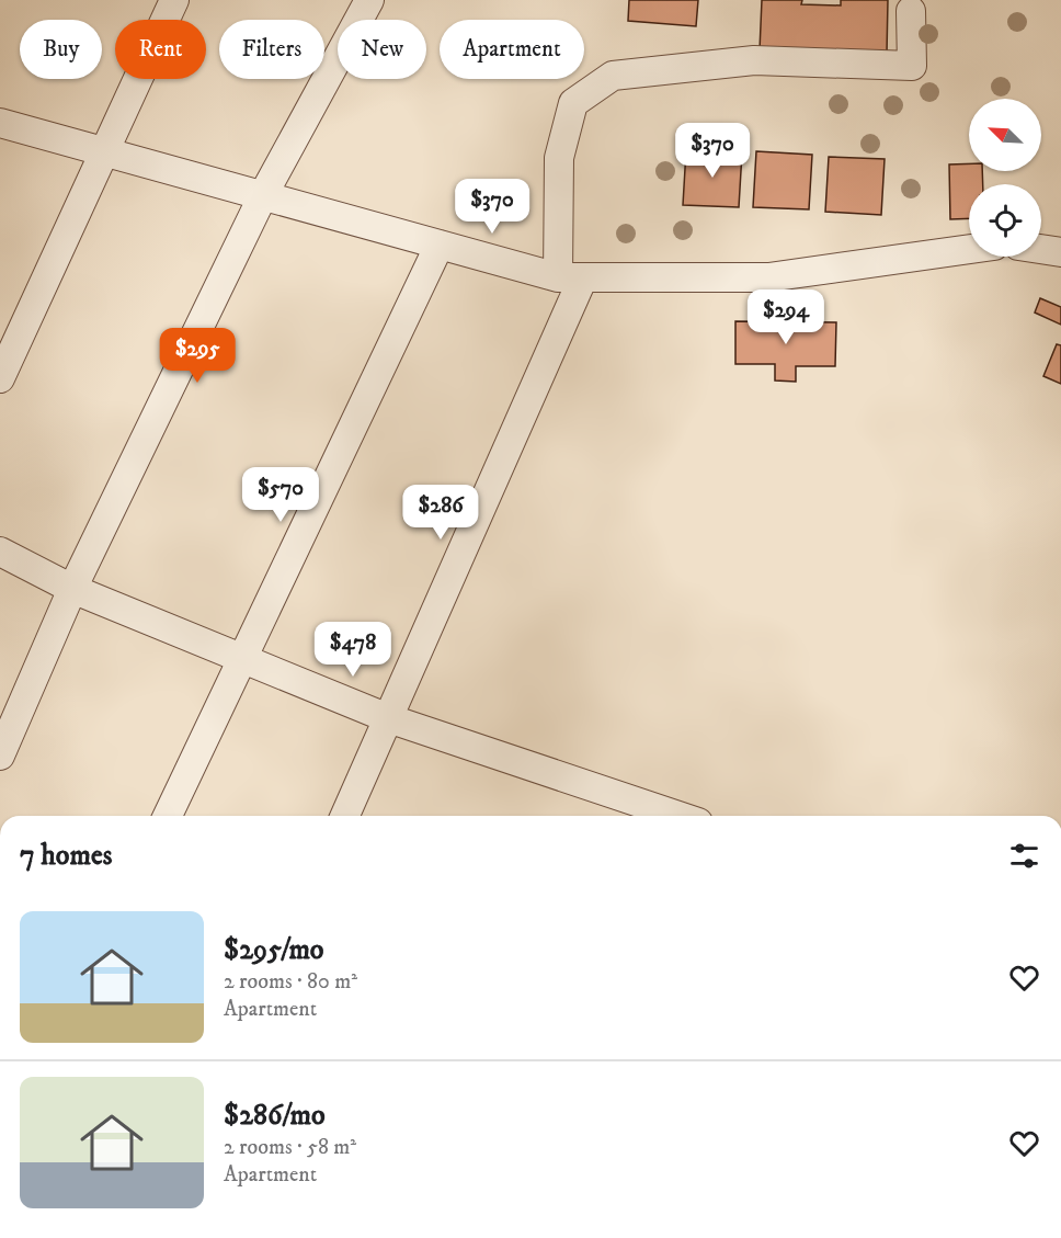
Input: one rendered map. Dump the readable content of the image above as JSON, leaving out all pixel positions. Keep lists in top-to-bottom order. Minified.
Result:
{"north":"top left","page":{"chip":["Buy","Rent","Filters","New","Apartment"],"price":["$370","$370","$294","$295","$570","$286","$478"],"heading":"7 homes","list":[{"name":"$295/mo","note":"2 rooms · 80 m² · Apartment"},{"name":"$286/mo","note":"2 rooms · 58 m² · Apartment"}]}}
